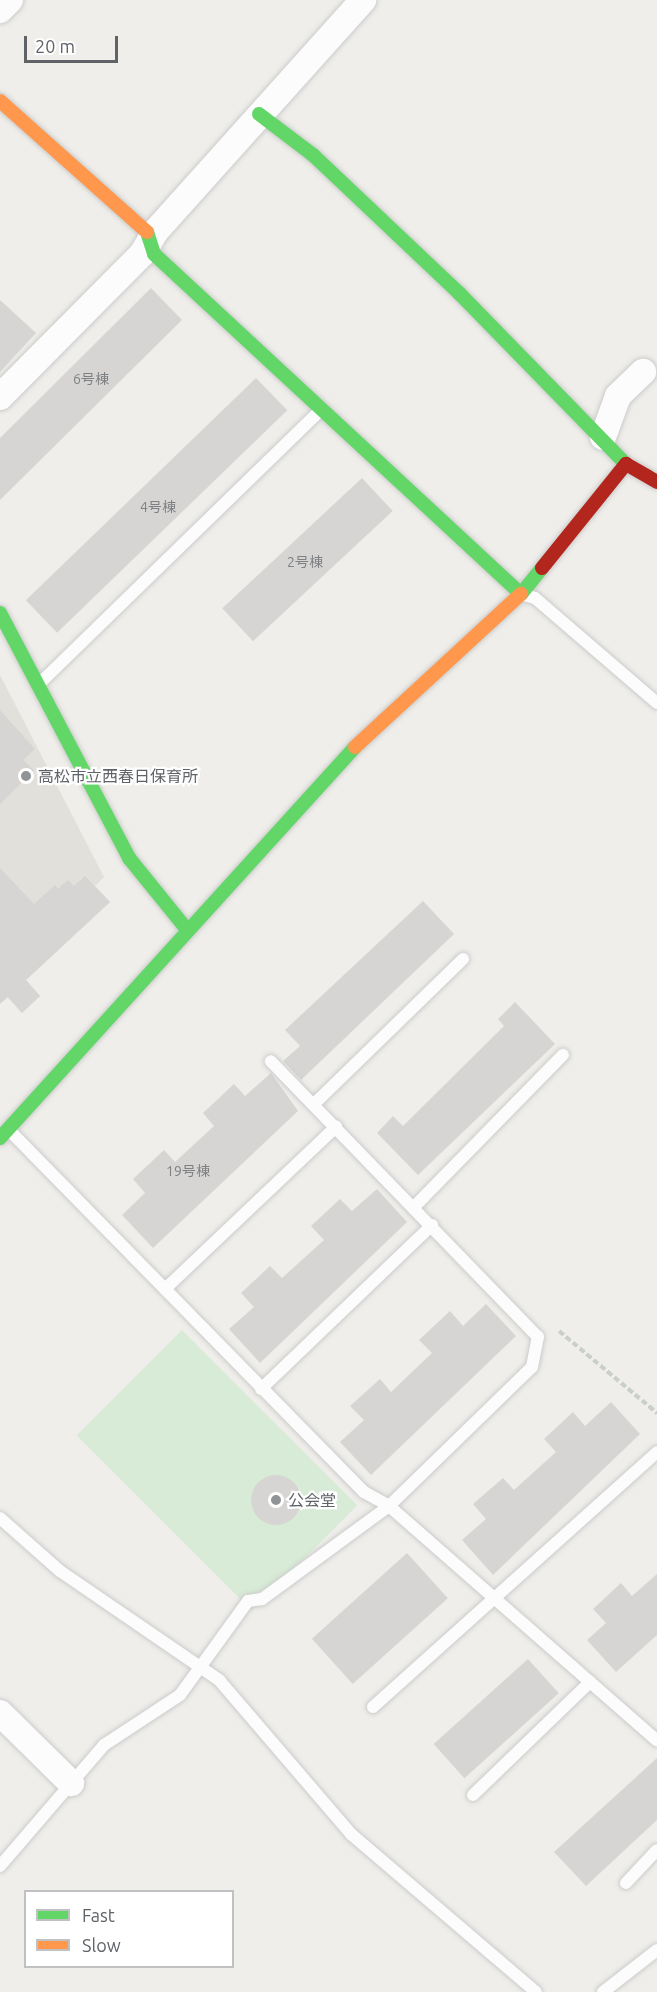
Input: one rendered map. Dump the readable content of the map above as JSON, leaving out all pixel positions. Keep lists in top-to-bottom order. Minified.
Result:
{"places":["高松市立西春日保育所","公会堂"],"house_numbers":["6号棟","4号棟","2号棟","19号棟"],"legend":["Fast","Slow"],"scale_bar":"20 m"}
